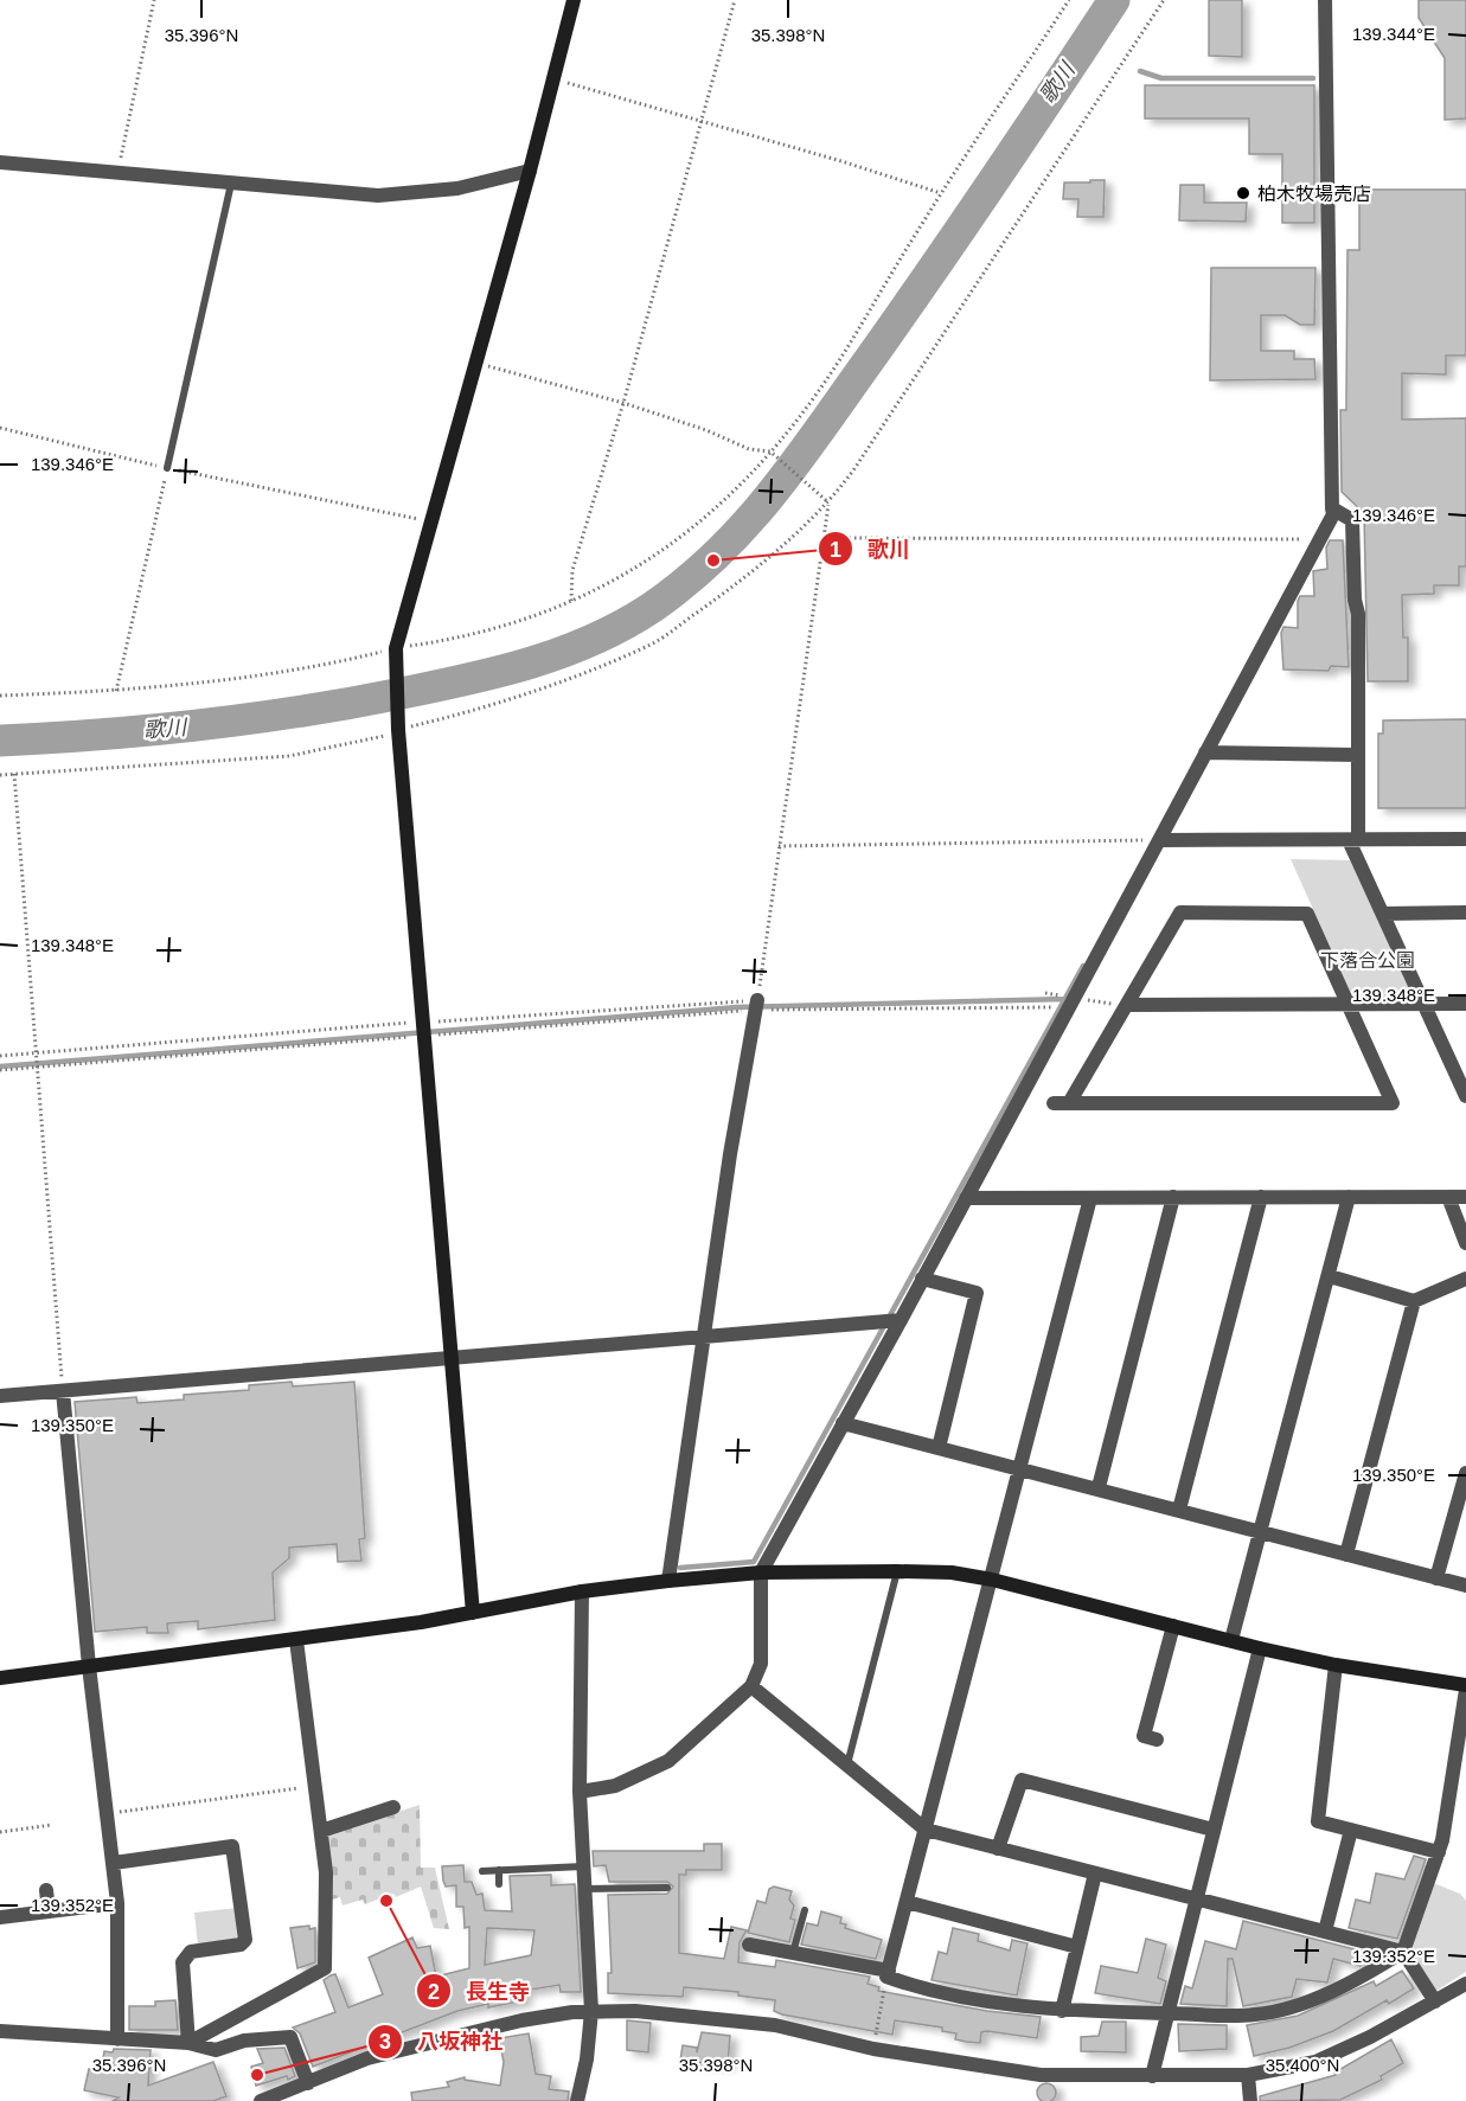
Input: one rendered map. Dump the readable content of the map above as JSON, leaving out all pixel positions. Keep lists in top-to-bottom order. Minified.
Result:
{"water":["歌川"],"parks":["下落合公園"],"places":["柏木牧場売店","歌川","長生寺","八坂神社"],"coordinates":["139.344°E","35.396°N","35.398°N","139.346°E","139.348°E","139.350°E","139.352°E","35.400°N"]}
